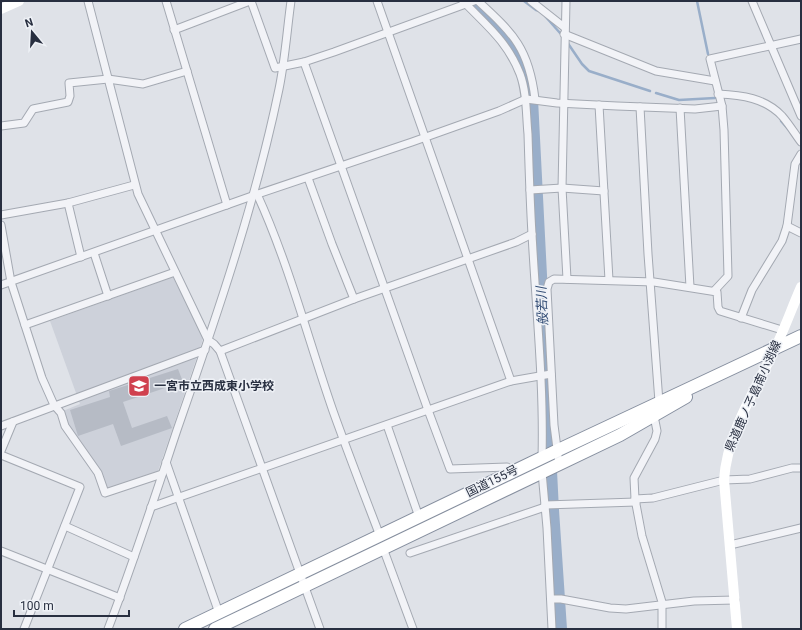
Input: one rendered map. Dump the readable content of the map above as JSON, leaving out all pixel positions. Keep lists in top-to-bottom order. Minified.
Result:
{"streets":{"highway":["国道155号"],"main road":["県道鹿ノ子島南小渕線"]},"crossings":[["県道鹿ノ子島南小渕線","国道155号"]],"water":["般若川"],"places":{"school or university":["一宮市立西成東小学校"]},"scale_bar":"100 m","north":"top"}
